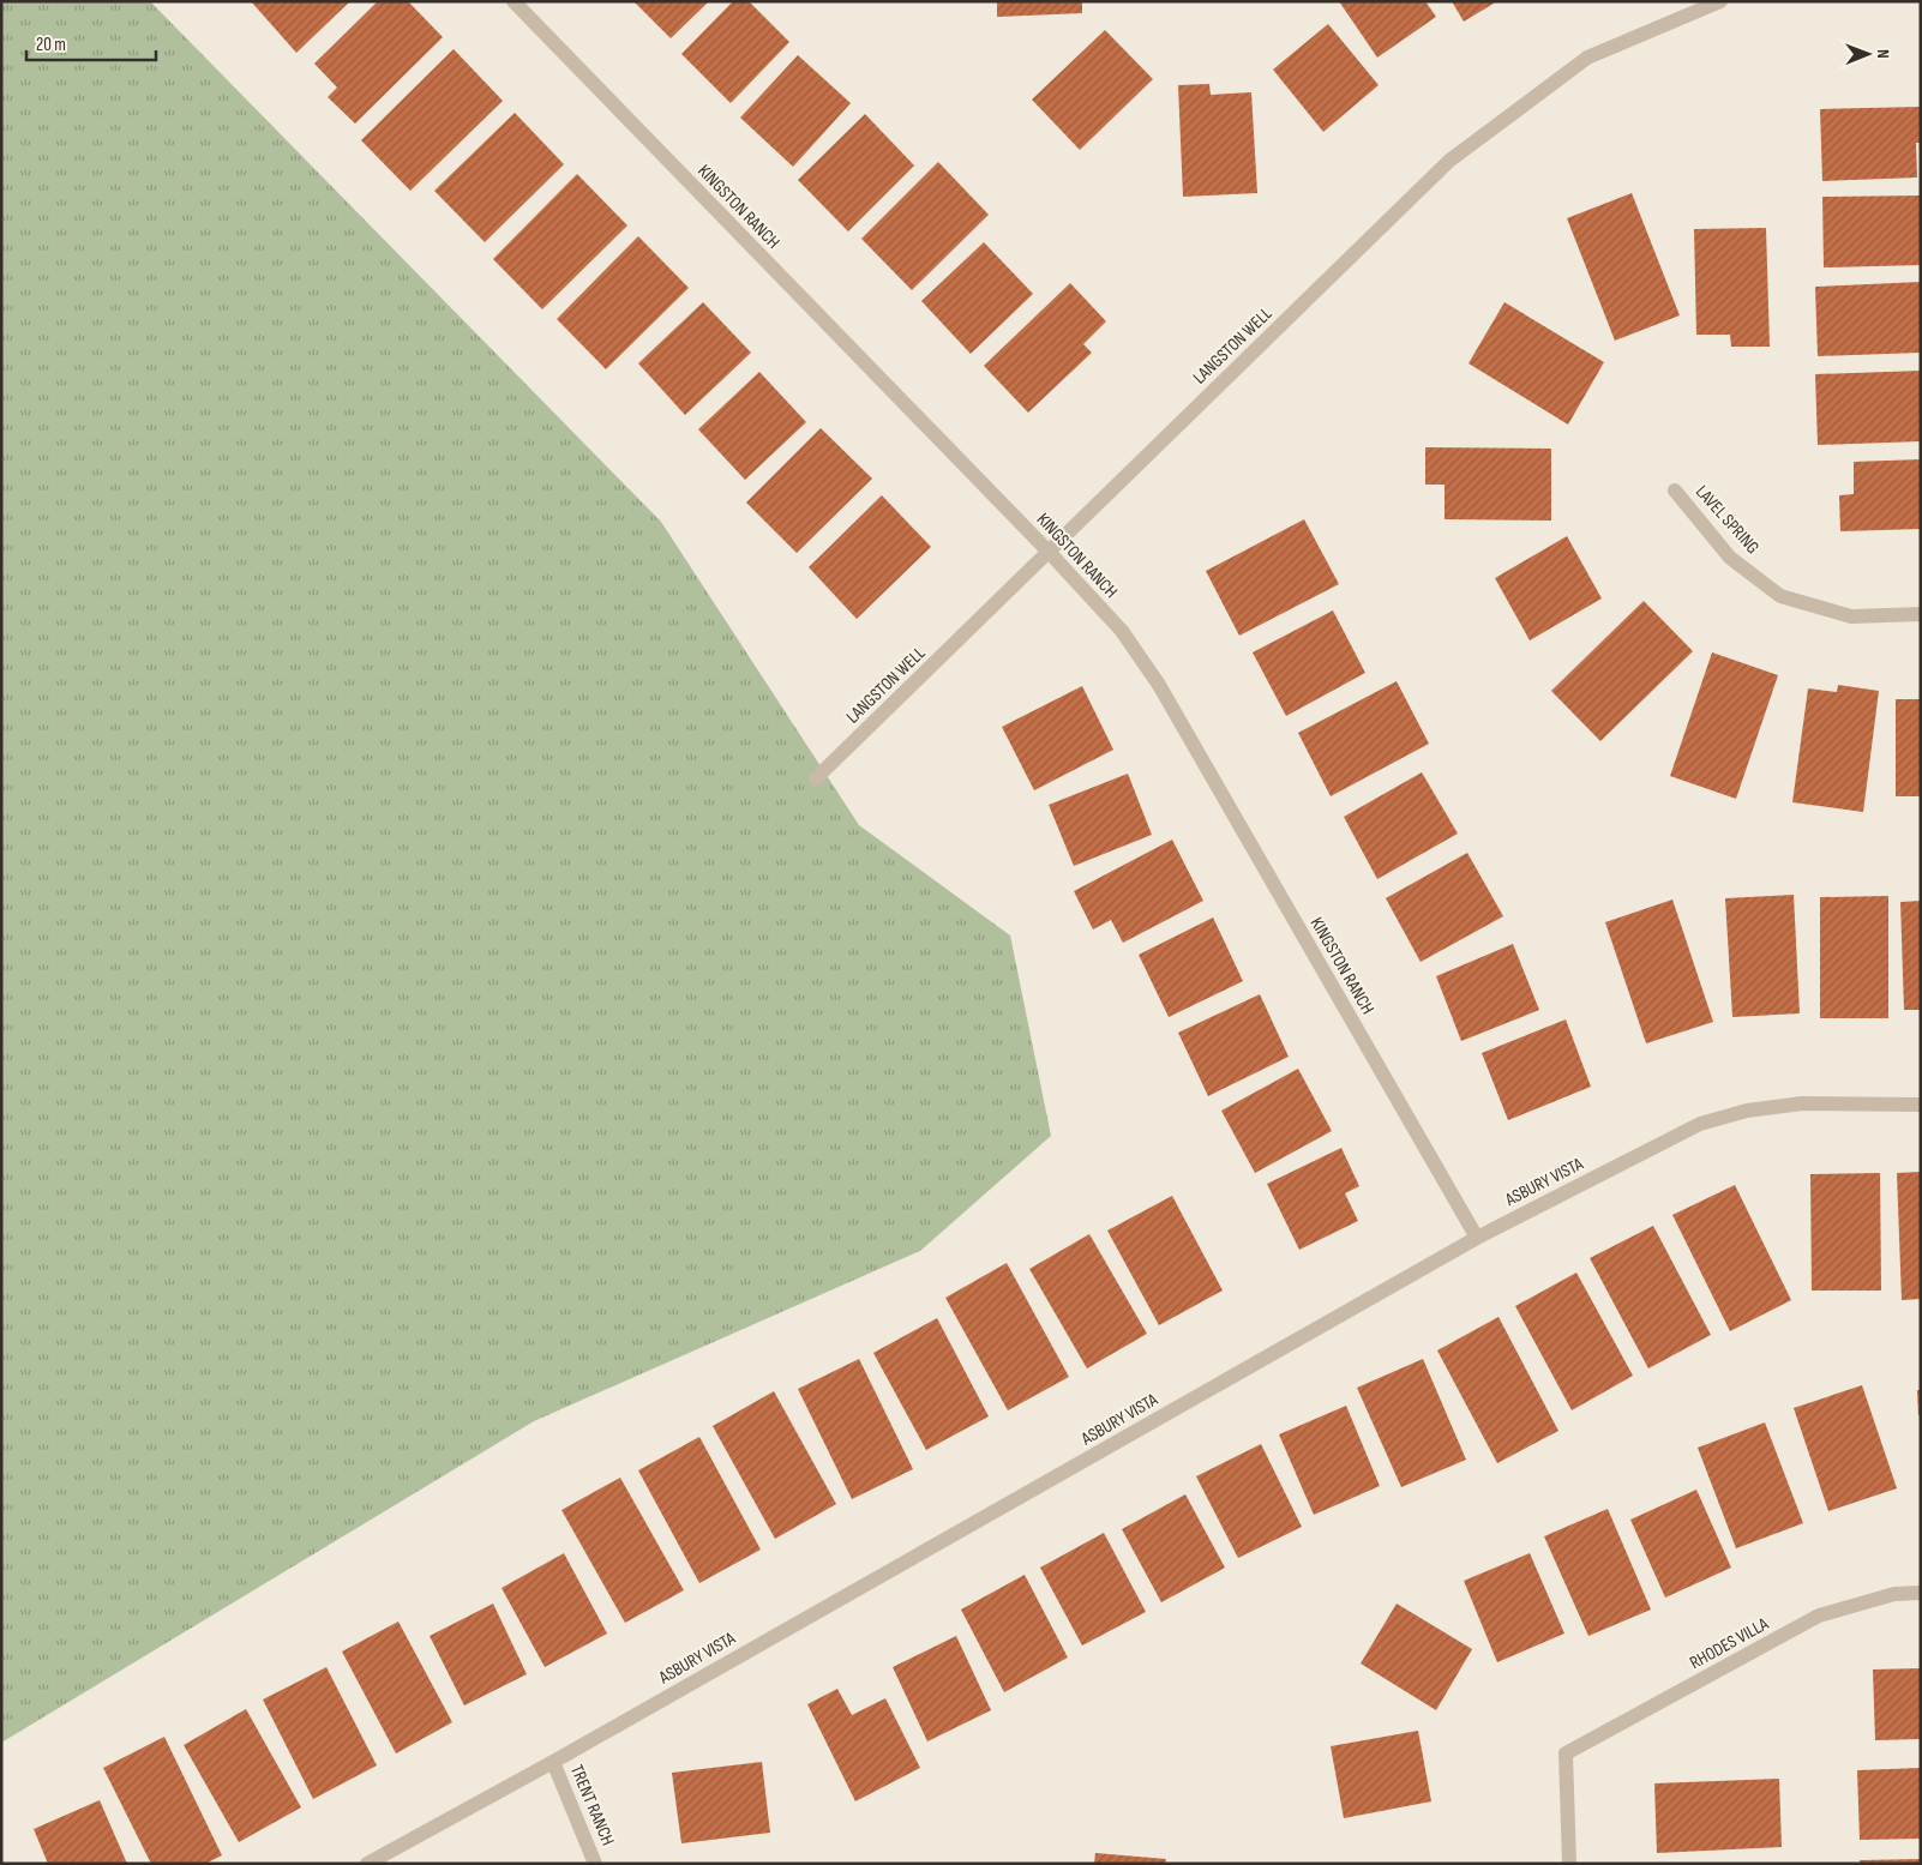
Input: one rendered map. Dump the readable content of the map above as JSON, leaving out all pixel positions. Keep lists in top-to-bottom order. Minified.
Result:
{"streets":{"street":["KINGSTON RANCH","LANGSTON WELL","LAVEL SPRING","ASBURY VISTA","RHODES VILLA","TRENT RANCH"]},"crossings":[["KINGSTON RANCH","LANGSTON WELL"],["KINGSTON RANCH","ASBURY VISTA"],["ASBURY VISTA","TRENT RANCH"]],"scale_bar":"20 m","north":"right"}
